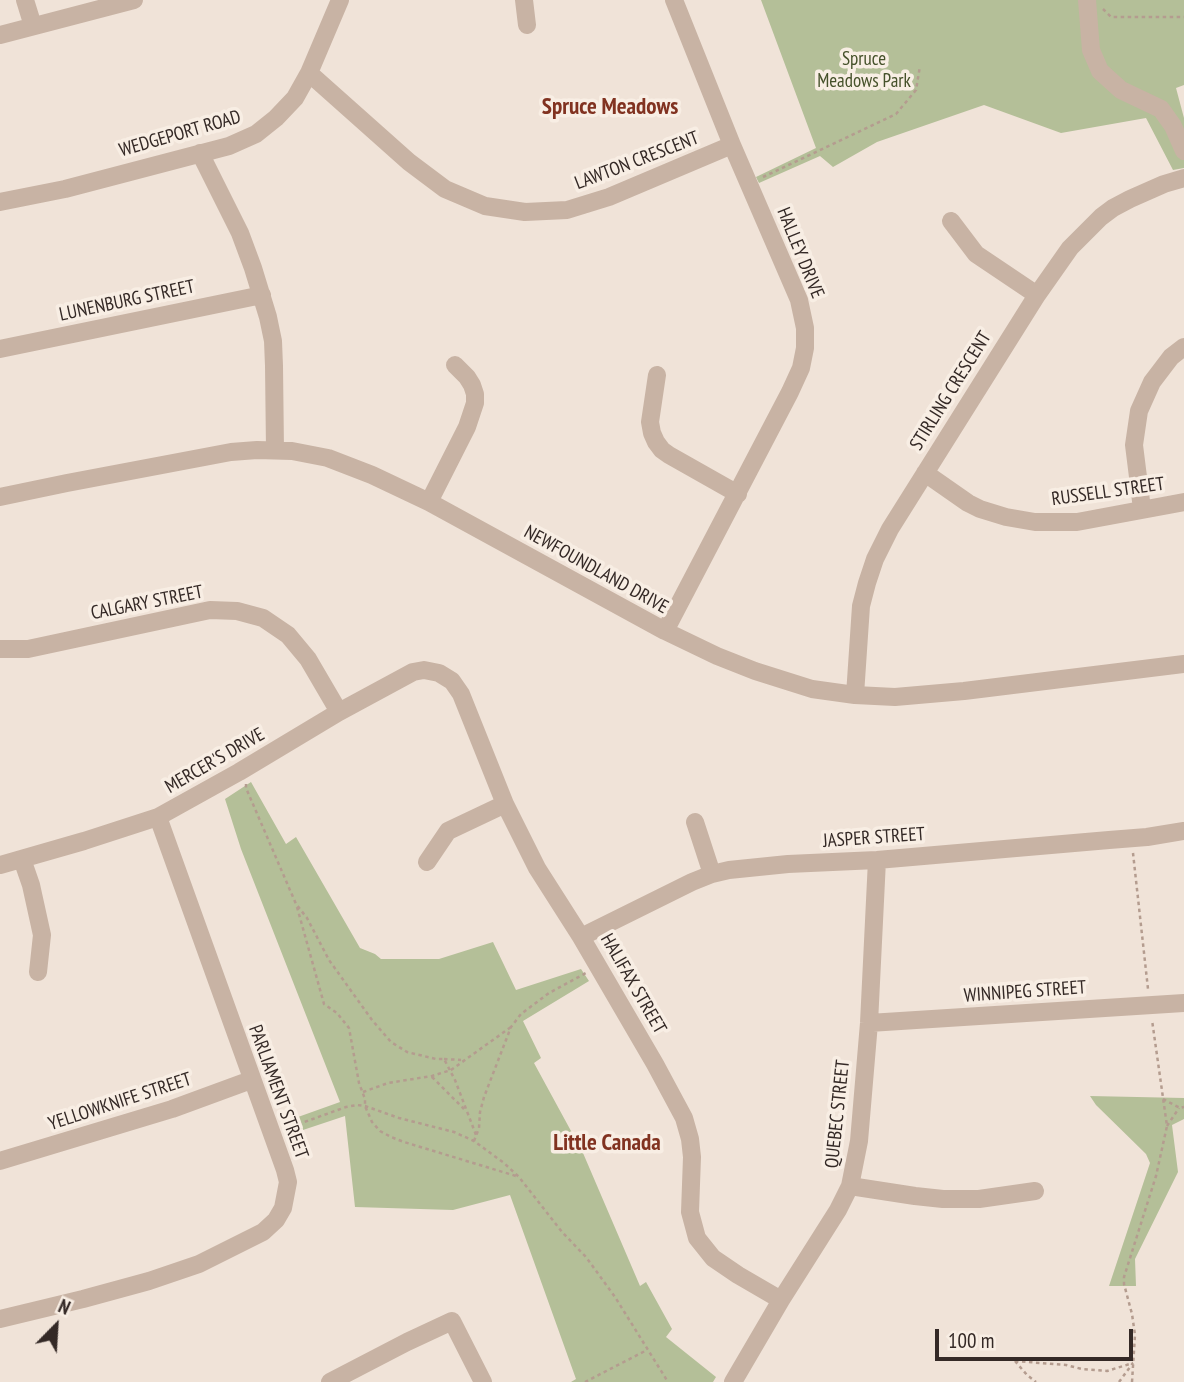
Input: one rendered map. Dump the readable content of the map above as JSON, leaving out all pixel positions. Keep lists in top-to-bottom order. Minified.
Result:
{"streets":{"street":["WEDGEPORT ROAD","LAWTON CRESCENT","HALLEY DRIVE","LUNENBURG STREET","STIRLING CRESCENT","RUSSELL STREET","NEWFOUNDLAND DRIVE","CALGARY STREET","MERCER'S DRIVE","JASPER STREET","HALIFAX STREET","WINNIPEG STREET","PARLIAMENT STREET","YELLOWKNIFE STREET","QUEBEC STREET"]},"crossings":[["WEDGEPORT ROAD","LAWTON CRESCENT"],["LAWTON CRESCENT","HALLEY DRIVE"],["HALLEY DRIVE","NEWFOUNDLAND DRIVE"],["STIRLING CRESCENT","RUSSELL STREET"],["STIRLING CRESCENT","NEWFOUNDLAND DRIVE"],["CALGARY STREET","MERCER'S DRIVE"],["MERCER'S DRIVE","HALIFAX STREET"],["MERCER'S DRIVE","PARLIAMENT STREET"],["JASPER STREET","HALIFAX STREET"],["JASPER STREET","QUEBEC STREET"],["HALIFAX STREET","QUEBEC STREET"],["WINNIPEG STREET","QUEBEC STREET"],["PARLIAMENT STREET","YELLOWKNIFE STREET"]],"districts":["Spruce Meadows","Little Canada"],"parks":["Spruce Meadows Park"],"scale_bar":"100 m","north":"top right"}
